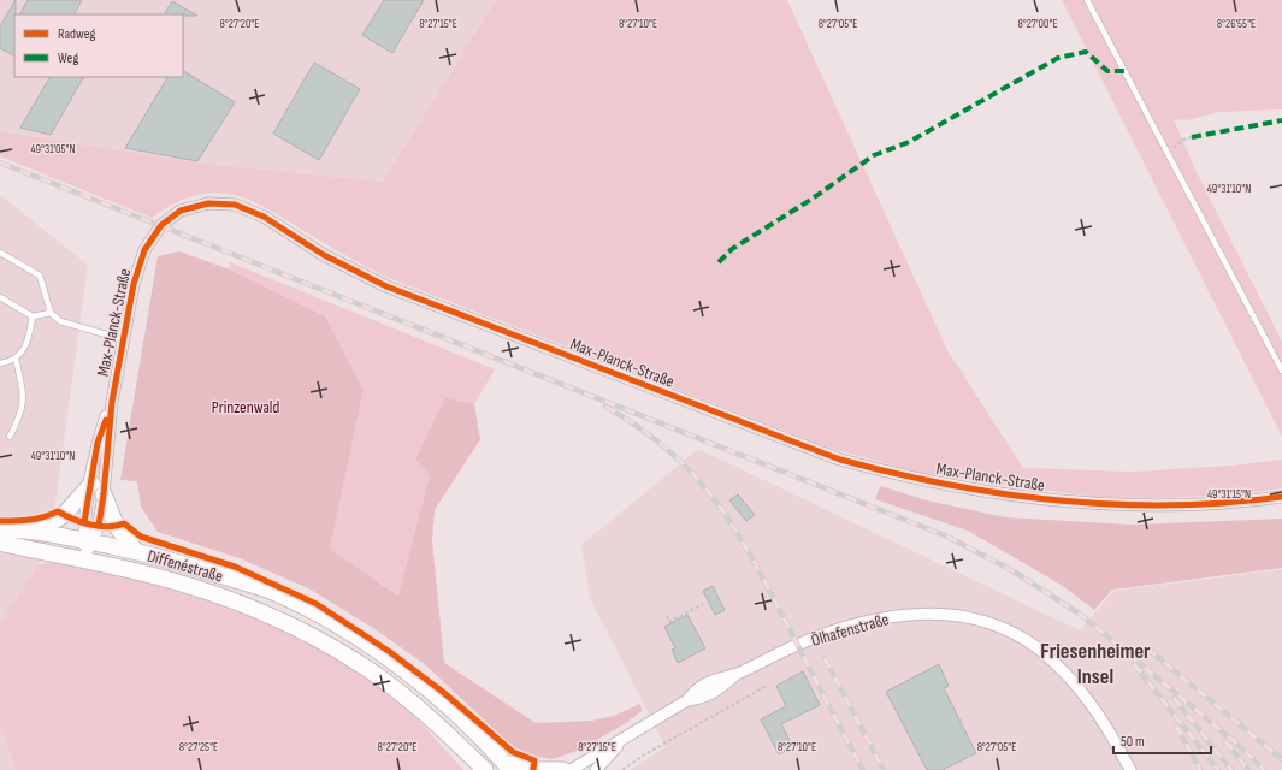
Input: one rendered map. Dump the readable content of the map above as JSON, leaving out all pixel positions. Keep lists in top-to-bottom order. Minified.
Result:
{"streets":{"main road":["Diffenéstraße"],"street":["Max-Planck-Straße","Ölhafenstraße"]},"crossings":[["Max-Planck-Straße","Diffenéstraße"]],"districts":["Friesenheimer Insel"],"parks":["Prinzenwald"],"legend":["Radweg","Weg"],"scale_bar":"50 m","coordinates":["8°27'20\"E","8°27'15\"E","8°27'10\"E","8°27'05\"E","8°27'00\"E","8°26'55\"E","49°31'05\"N","49°31'10\"N","49°31'15\"N","8°27'25\"E"]}
